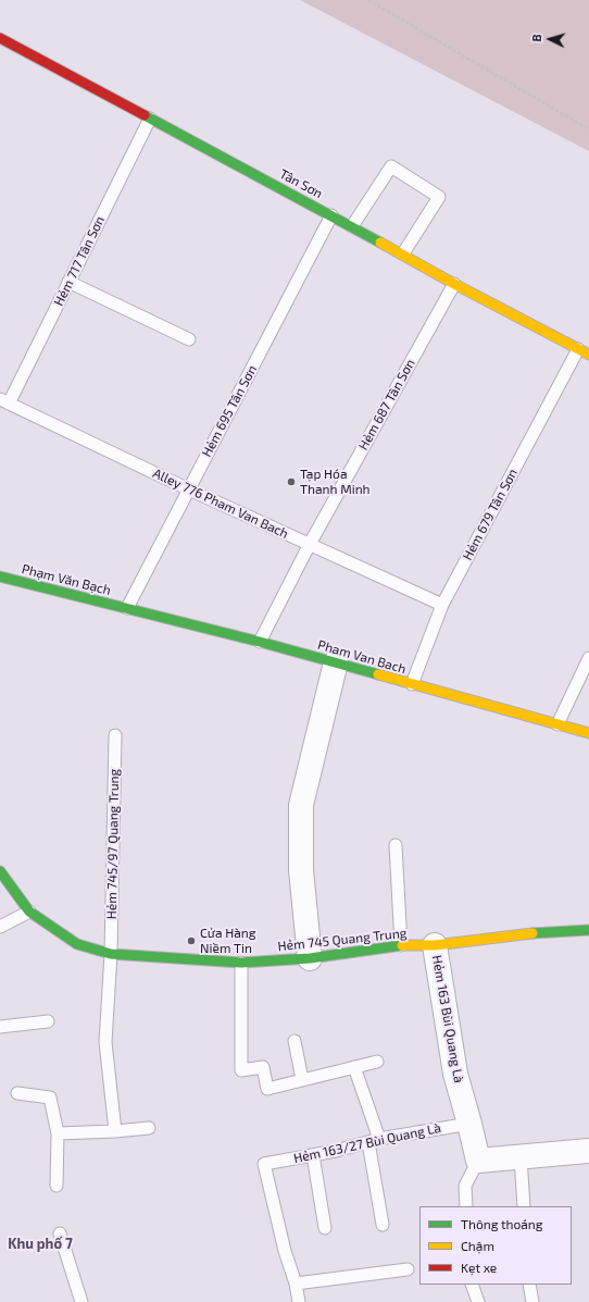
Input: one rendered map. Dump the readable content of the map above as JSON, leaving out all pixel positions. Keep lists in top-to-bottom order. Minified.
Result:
{"streets":{"street":["Tân Sơn","Phạm Văn Bạch","Pham Van Bach","Hẻm 745 Quang Trung","Hẻm 163 Bùi Quang Là"],"lane":["Hẻm 717 Tân Sơn","Hẻm 687 Tân Sơn","Hẻm 695 Tân Sơn","Alley 776 Pham Van Bach","Hẻm 679 Tân Sơn","Hẻm 745/97 Quang Trung","Hẻm 163/27 Bùi Quang Là"]},"crossings":[["Tân Sơn","Hẻm 717 Tân Sơn"],["Tân Sơn","Hẻm 687 Tân Sơn"],["Tân Sơn","Hẻm 695 Tân Sơn"],["Tân Sơn","Hẻm 679 Tân Sơn"],["Hẻm 717 Tân Sơn","Alley 776 Pham Van Bach"],["Hẻm 687 Tân Sơn","Alley 776 Pham Van Bach"],["Hẻm 687 Tân Sơn","Pham Van Bach"],["Hẻm 695 Tân Sơn","Alley 776 Pham Van Bach"],["Hẻm 695 Tân Sơn","Phạm Văn Bạch"],["Hẻm 695 Tân Sơn","Pham Van Bach"],["Alley 776 Pham Van Bach","Hẻm 679 Tân Sơn"],["Hẻm 679 Tân Sơn","Pham Van Bach"],["Phạm Văn Bạch","Pham Van Bach"],["Hẻm 745/97 Quang Trung","Hẻm 745 Quang Trung"],["Hẻm 745 Quang Trung","Hẻm 163 Bùi Quang Là"],["Hẻm 163 Bùi Quang Là","Hẻm 163/27 Bùi Quang Là"]],"districts":["Khu phố 7"],"places":["Tạp Hóa Thanh Minh","Cửa Hàng Niềm Tin"],"legend":["Thông thoáng","Chậm","Kẹt xe"],"north":"left"}
